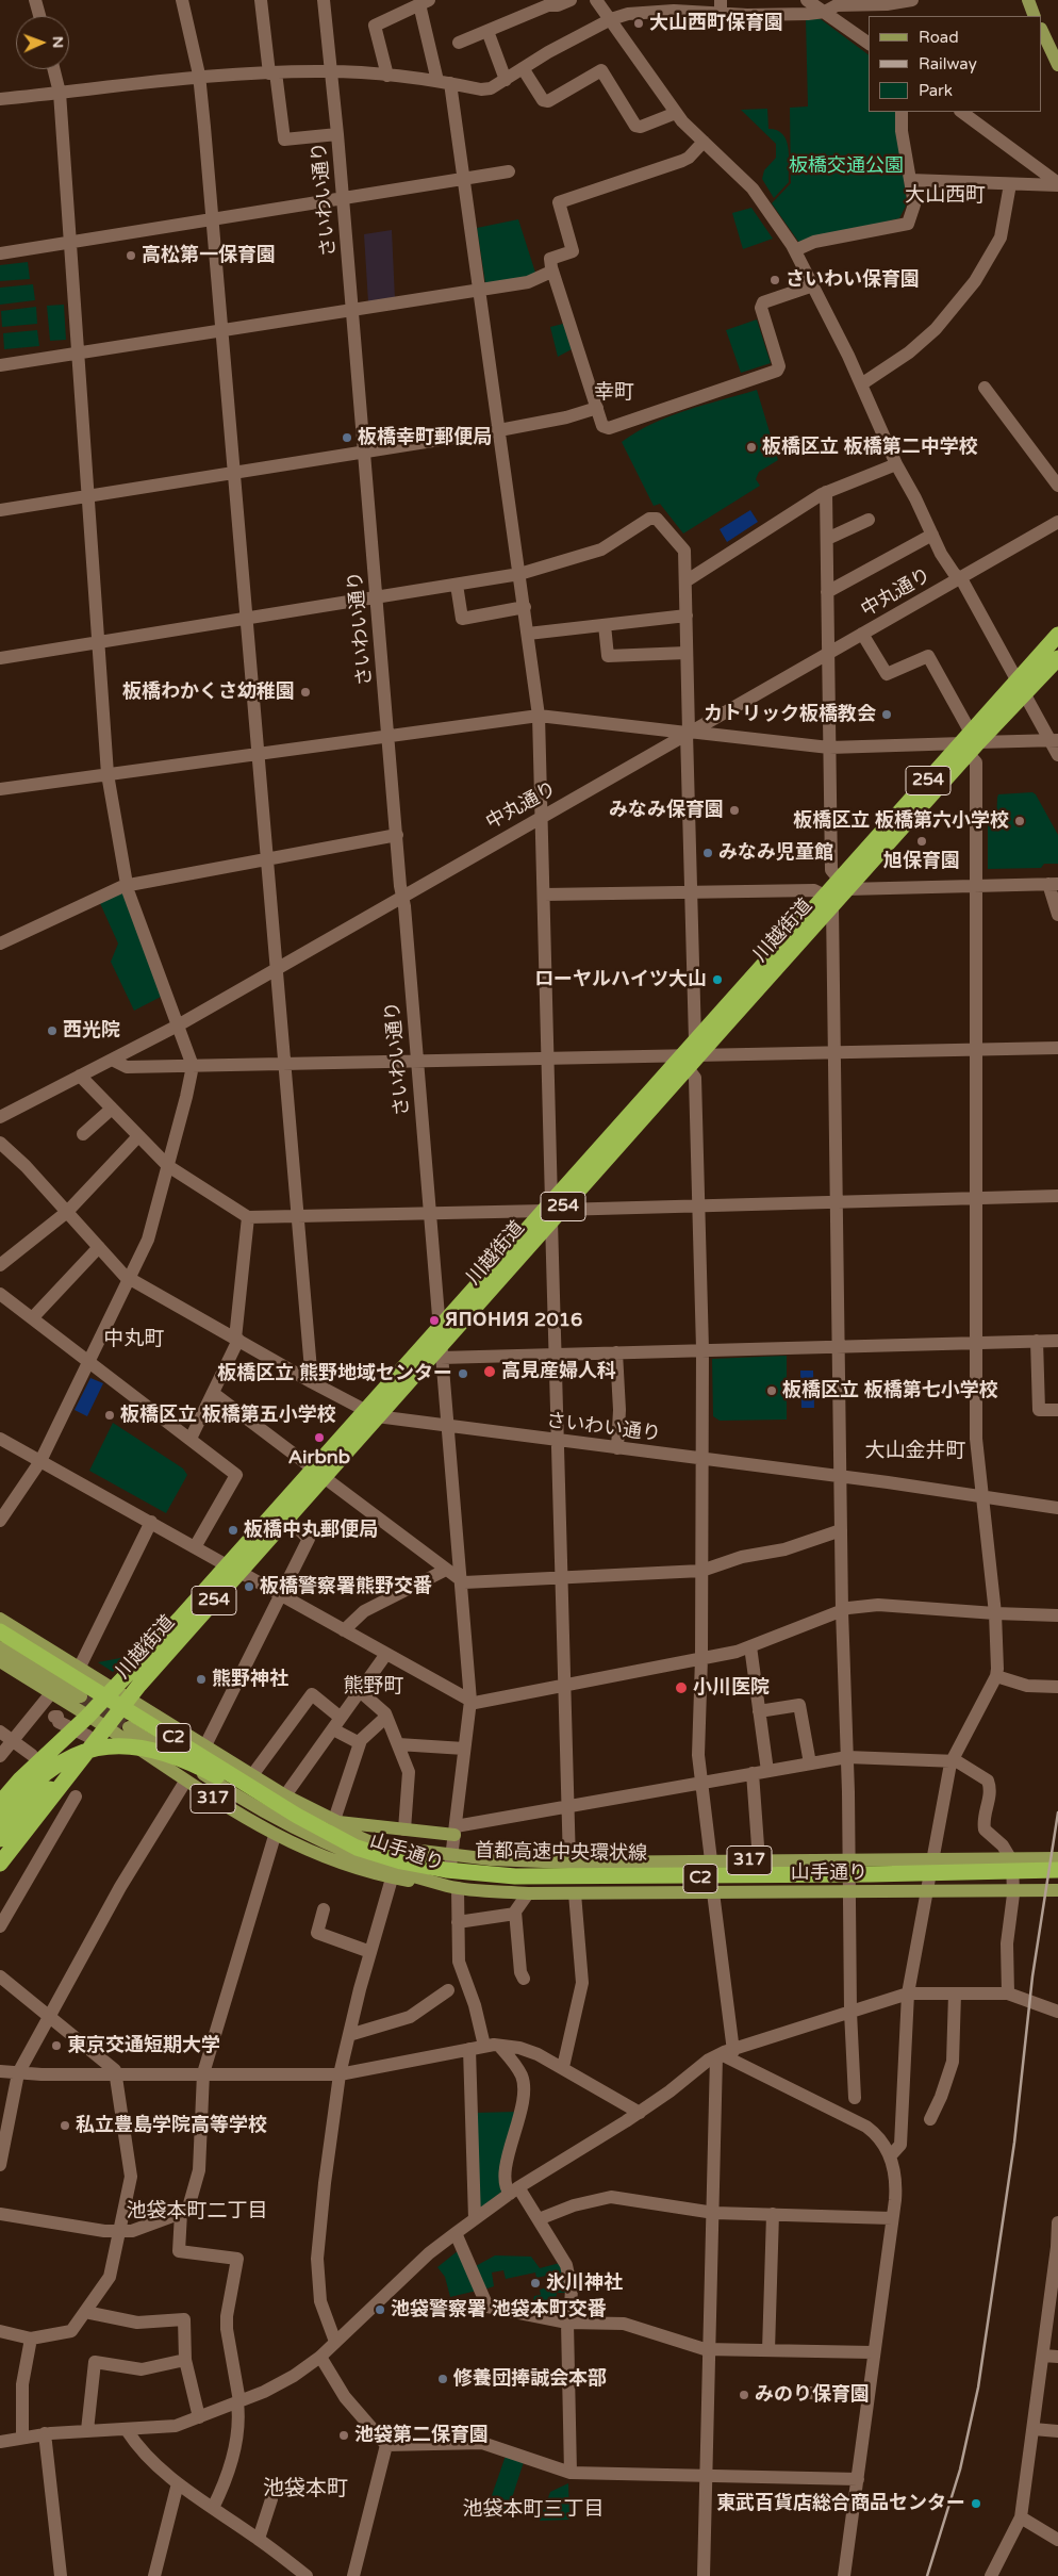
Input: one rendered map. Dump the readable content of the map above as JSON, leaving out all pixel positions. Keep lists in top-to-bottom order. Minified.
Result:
{"streets":{"highway":["254","川越街道","C2","首都高速中央環状線"],"main road":["317","山手通り"],"street":["さいわい通り","中丸通り"]},"crossings":[["さいわい通り","中丸通り"],["さいわい通り","川越街道"],["川越街道","317"],["317","山手通り"]],"districts":["大山西町","幸町","中丸町","大山金井町","熊野町","池袋本町二丁目","池袋本町","池袋本町三丁目"],"parks":["板橋交通公園"],"places":["大山西町保育園","高松第一保育園","さいわい保育園","板橋幸町郵便局","板橋区立 板橋第二中学校","板橋わかくさ幼稚園","カトリック板橋教会","みなみ保育園","板橋区立 板橋第六小学校","旭保育園","みなみ児童館","ローヤルハイツ大山","西光院","ЯПОНИЯ 2016","高見産婦人科","板橋区立 熊野地域センター","板橋区立 板橋第七小学校","板橋区立 板橋第五小学校","Airbnb","板橋中丸郵便局","板橋警察署熊野交番","熊野神社","小川医院","東京交通短期大学","私立豊島学院高等学校","氷川神社","池袋警察署 池袋本町交番","修養団捧誠会本部","みのり保育園","池袋第二保育園","東武百貨店総合商品センター"],"legend":["Road","Railway","Park"],"north":"right"}
